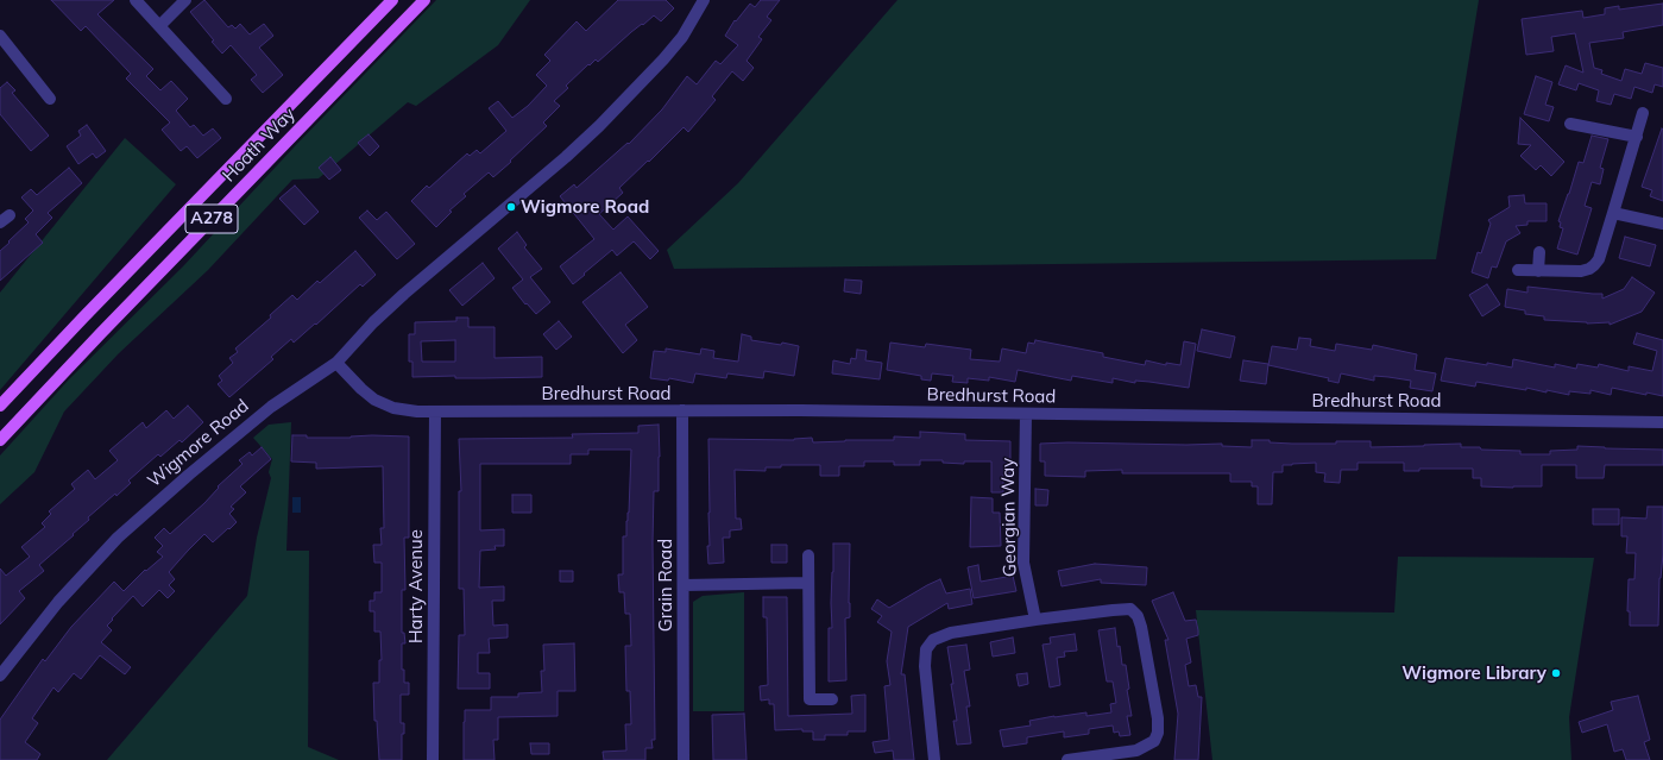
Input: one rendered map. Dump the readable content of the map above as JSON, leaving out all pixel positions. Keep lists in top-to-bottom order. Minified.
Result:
{"streets":{"main road":["Hoath Way","A278"],"street":["Bredhurst Road","Wigmore Road","Georgian Way","Grain Road","Harty Avenue"]},"crossings":[["Bredhurst Road","Wigmore Road"],["Bredhurst Road","Georgian Way"],["Bredhurst Road","Grain Road"],["Bredhurst Road","Harty Avenue"]],"places":["Wigmore Road","Wigmore Library"]}
